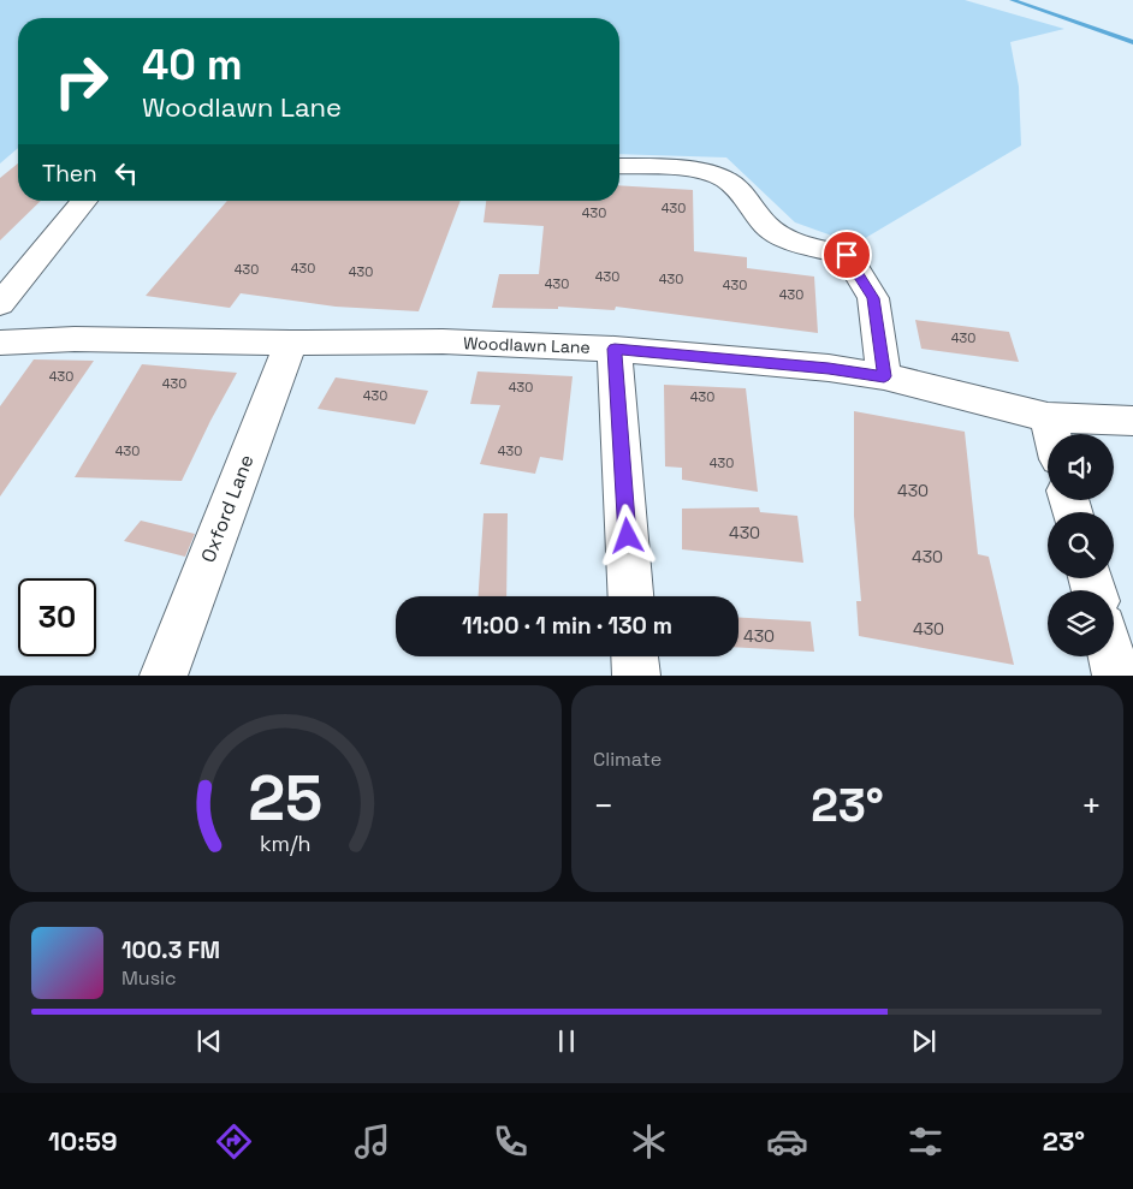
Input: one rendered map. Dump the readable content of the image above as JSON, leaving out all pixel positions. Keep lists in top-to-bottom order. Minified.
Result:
{"streets":{"street":["Woodlawn Lane","Oxford Lane"]},"crossings":[["Woodlawn Lane","Oxford Lane"]],"house_numbers":["430","430","430","430","430","430","430","430","430","430","430","430","430","430","430","430","430","430","430","430","430","430","430","430"],"page":{"turn":["40 m","Woodlawn Lane"],"then":"Then","limit":"30","trip":"11:00 · 1 min · 130 m","tile":"Climate","heat":["−","23°","+"],"song":["100.3 FM","Music"],"tabs":["10:59","23°"],"gauge":["25","km/h"]}}
